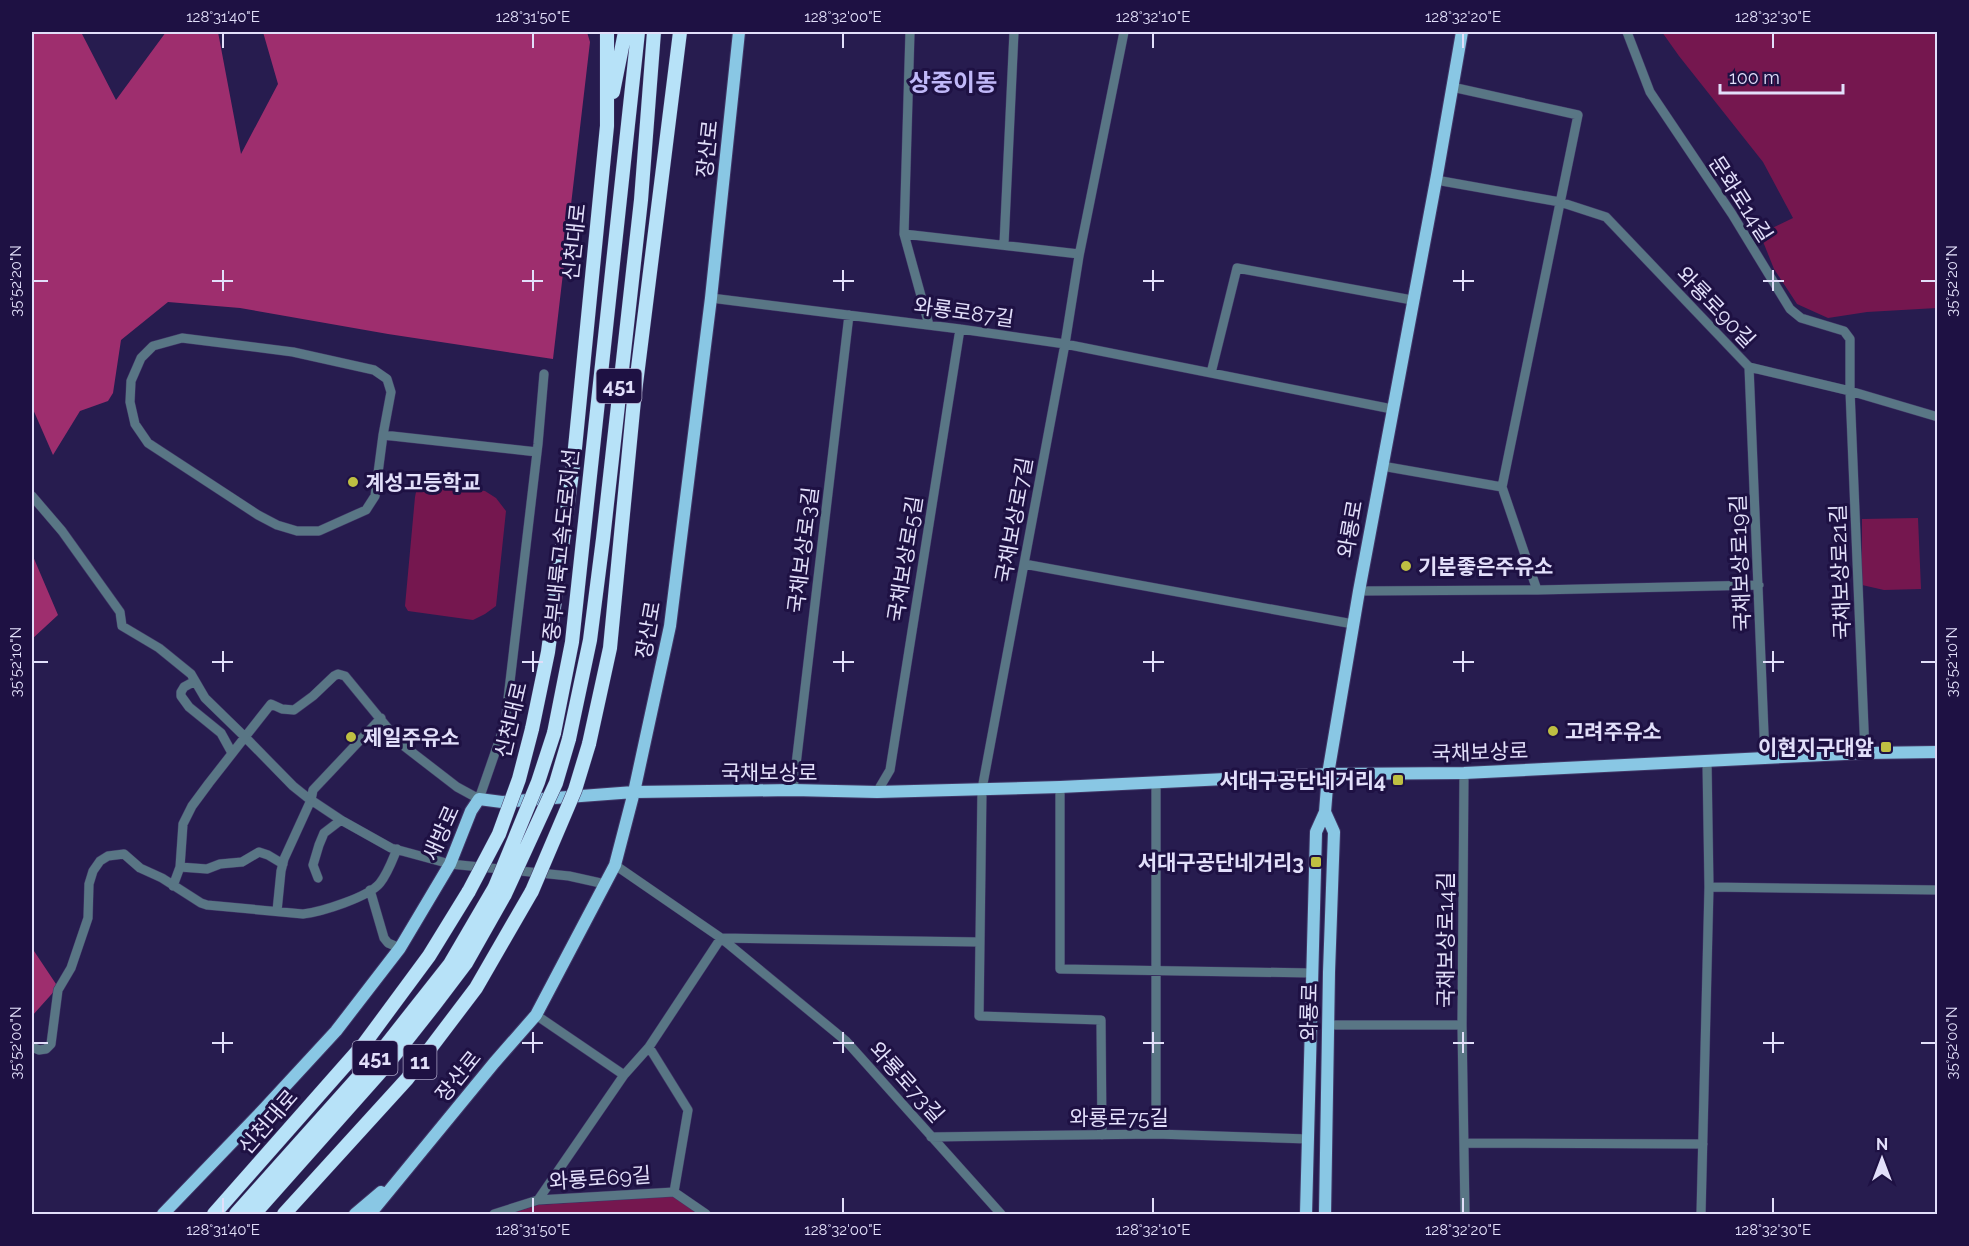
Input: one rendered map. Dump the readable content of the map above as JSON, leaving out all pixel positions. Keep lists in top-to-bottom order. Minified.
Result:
{"streets":{"highway":["신천대로","451","중부내륙고속도로지선","11"],"main road":["장산로","와룡로","국채보상로","새방로"],"street":["문화로14길","와룡로90길","와룡로87길","국채보상로7길","국채보상로3길","국채보상로5길","국채보상로19길","국채보상로21길","국채보상로14길","와룡로73길","와룡로75길","와룡로69길"]},"crossings":[["장산로","와룡로87길"],["장산로","국채보상로"],["장산로","와룡로73길"],["문화로14길","와룡로90길"],["문화로14길","국채보상로21길"],["와룡로90길","와룡로"],["와룡로90길","국채보상로19길"],["와룡로90길","국채보상로21길"],["와룡로87길","국채보상로7길"],["와룡로87길","와룡로"],["와룡로87길","국채보상로3길"],["와룡로87길","국채보상로5길"],["국채보상로7길","국채보상로"],["국채보상로7길","와룡로75길"],["와룡로","국채보상로"],["와룡로","와룡로75길"],["국채보상로3길","국채보상로"],["국채보상로5길","국채보상로"],["국채보상로19길","국채보상로"],["국채보상로21길","국채보상로"],["국채보상로","새방로"],["국채보상로","국채보상로14길"],["와룡로73길","와룡로75길"]],"districts":["상중이동"],"places":{"other":["계성고등학교","기분좋은주유소","고려주유소","제일주유소"],"transit":["이현지구대앞","서대구공단네거리4","서대구공단네거리3"]},"scale_bar":"100 m","north":"top","coordinates":["128°31'40\"E","128°31'50\"E","128°32'00\"E","128°32'10\"E","128°32'20\"E","128°32'30\"E","35°52'20\"N","35°52'10\"N","35°52'00\"N"]}
